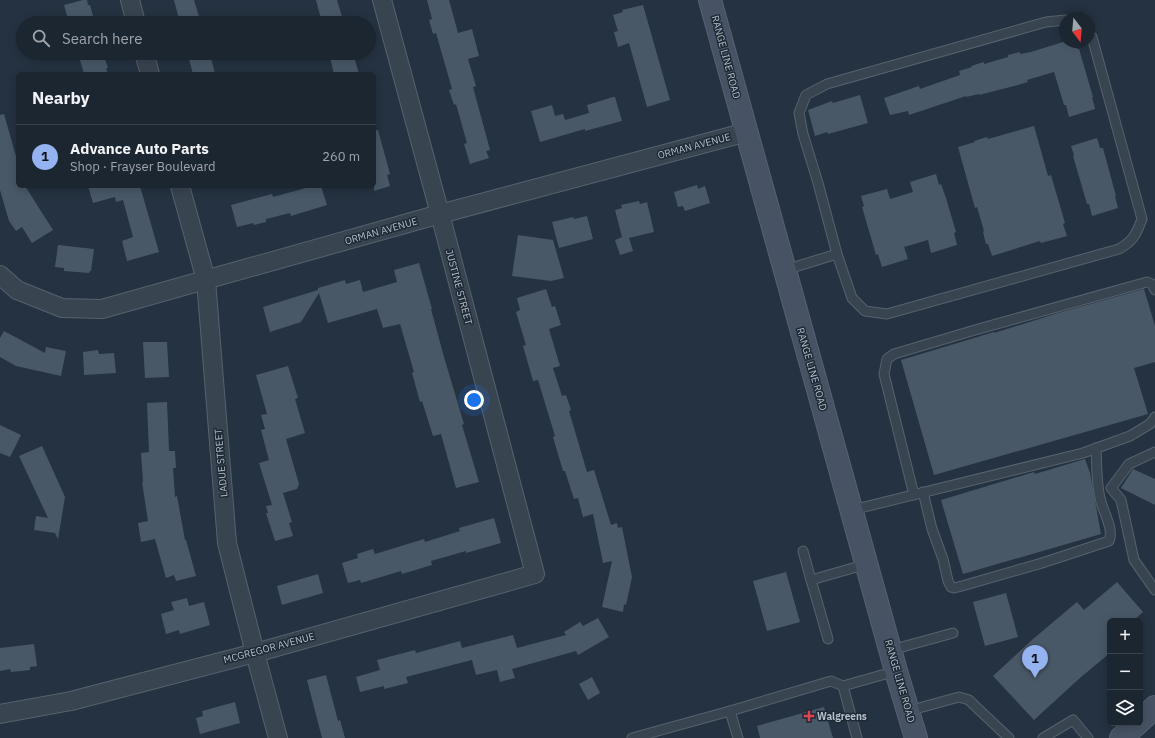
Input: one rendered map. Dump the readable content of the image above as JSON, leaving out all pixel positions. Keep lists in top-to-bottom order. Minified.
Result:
{"streets":{"main road":["RANGE LINE ROAD"],"street":["ORMAN AVENUE","JUSTINE STREET","LADUE STREET","MCGREGOR AVENUE"]},"crossings":[["RANGE LINE ROAD","ORMAN AVENUE"],["ORMAN AVENUE","JUSTINE STREET"],["ORMAN AVENUE","LADUE STREET"],["JUSTINE STREET","MCGREGOR AVENUE"],["LADUE STREET","MCGREGOR AVENUE"]],"places":{"health":["Walgreens"]},"north":"bottom","page":{"search":"Search here","heading":"Nearby","list":[{"mark":"1","name":"Advance Auto Parts","note":"Shop · Frayser Boulevard","value":"260 m"}],"map_buttons":["+","−"],"pins":"1"}}
